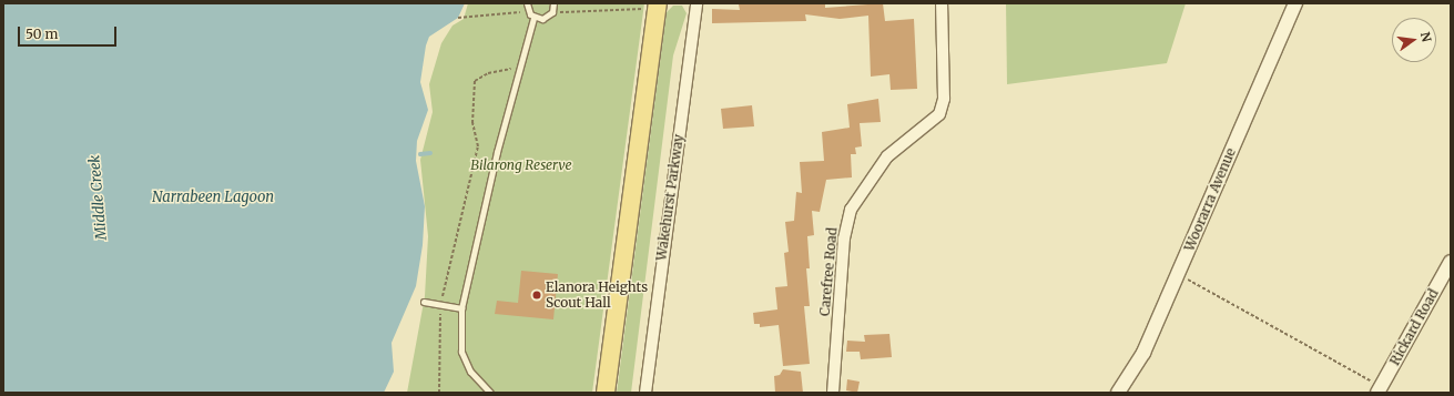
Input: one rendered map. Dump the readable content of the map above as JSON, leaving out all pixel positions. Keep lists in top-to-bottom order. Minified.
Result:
{"streets":{"street":["Wakehurst Parkway","Woorarra Avenue","Carefree Road","Rickard Road"]},"water":["Middle Creek","Narrabeen Lagoon"],"parks":["Bilarong Reserve"],"places":["Elanora Heights Scout Hall"],"scale_bar":"50 m","north":"right"}
